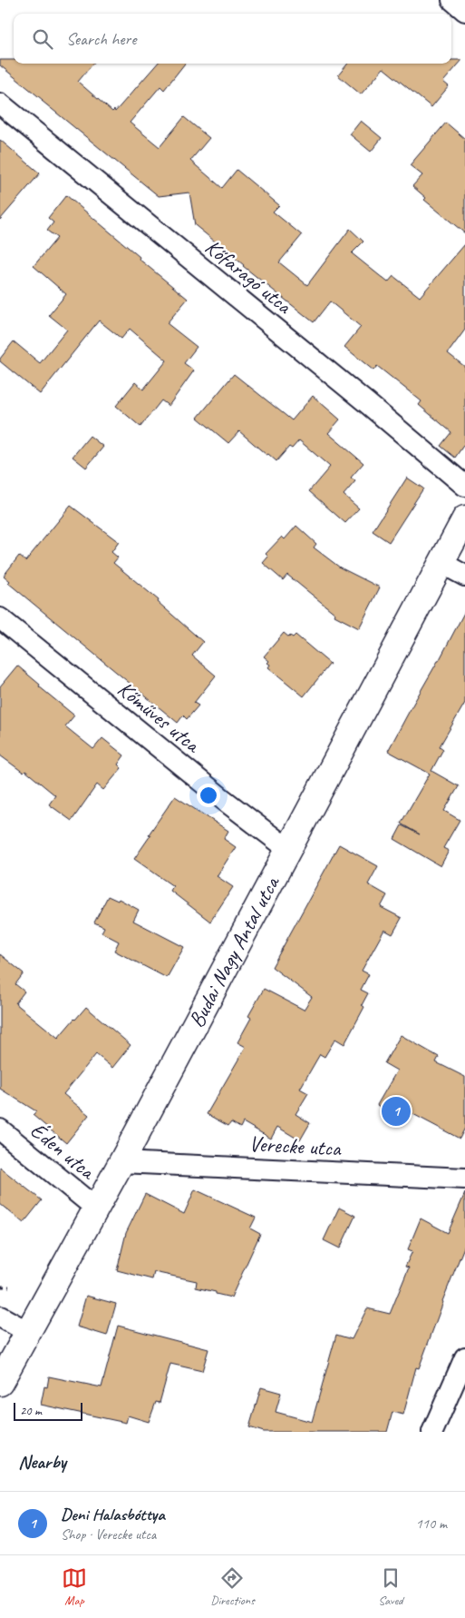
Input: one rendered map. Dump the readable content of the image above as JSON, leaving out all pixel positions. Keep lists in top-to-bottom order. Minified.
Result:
{"streets":{"street":["Kőfaragó utca","Kőműves utca","Budai Nagy Antal utca","Verecke utca","Éden utca"]},"crossings":[["Kőműves utca","Budai Nagy Antal utca"],["Budai Nagy Antal utca","Verecke utca"],["Budai Nagy Antal utca","Éden utca"]],"scale_bar":"20 m","page":{"search":"Search here","pins":"1","scale":"20 m","heading":"Nearby","list":[{"mark":"1","name":"Deni Halasbóttya","note":"Shop · Verecke utca","value":"110 m"}],"nav":["Map","Directions","Saved"]}}
